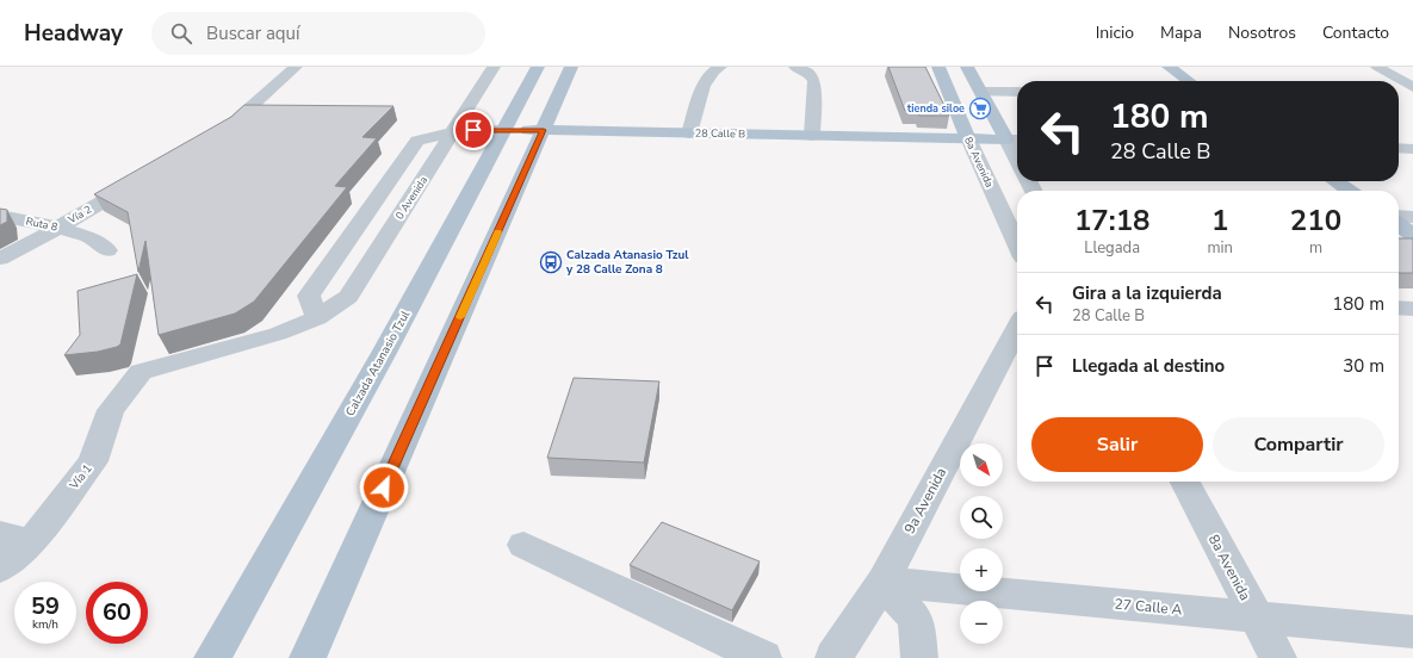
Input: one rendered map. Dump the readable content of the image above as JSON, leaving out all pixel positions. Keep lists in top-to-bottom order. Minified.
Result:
{"streets":{"main road":["28 Calle B","8a Avenida","Calzada Atanasio Tzul"],"street":["0 Avenida","Vía 2","Ruta 8","Vía 1","9a Avenida","27 Calle A"]},"crossings":[["28 Calle B","8a Avenida"],["28 Calle B","0 Avenida"],["28 Calle B","Calzada Atanasio Tzul"],["8a Avenida","27 Calle A"],["0 Avenida","Vía 1"],["Vía 2","Ruta 8"],["9a Avenida","27 Calle A"]],"places":{"supermarket":["tienda siloe"],"bus stop":["Calzada Atanasio Tzul y 28 Calle Zona 8"]},"north":"bottom right","page":{"header":"Headway","search":"Buscar aquí","nav":["Inicio","Mapa","Nosotros","Contacto"],"turn":["180 m","28 Calle B"],"eta":["17:18","Llegada","1","min","210","m"],"list":[{"name":"Gira a la izquierda","note":"28 Calle B","value":"180 m"},{"name":"Llegada al destino","value":"30 m"}],"buttons":["Salir","Compartir"],"map_buttons":["+","−"],"speed":"59 km/h","limit":"60"}}
